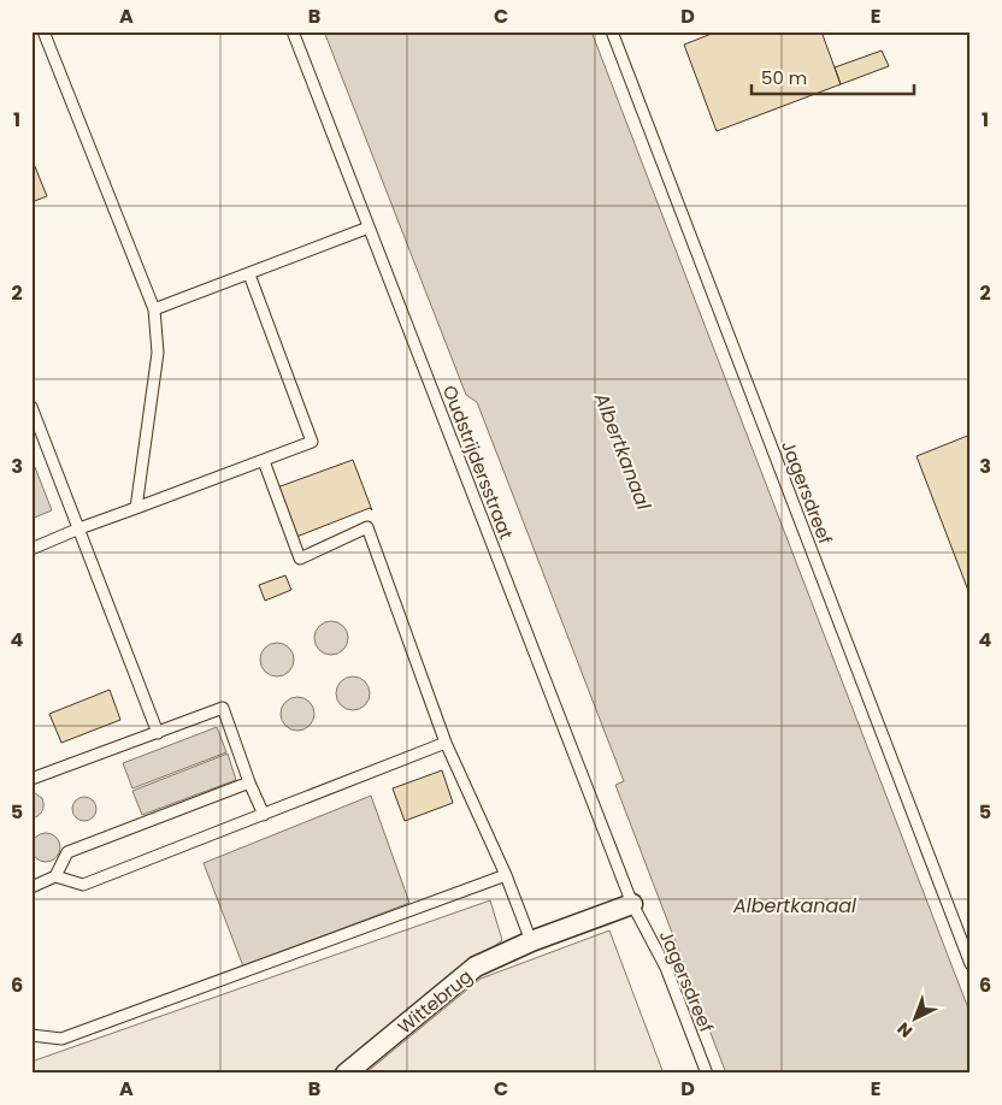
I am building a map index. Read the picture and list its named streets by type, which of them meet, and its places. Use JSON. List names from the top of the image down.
{
  "streets": {
    "street": ["Wittebrug"],
    "lane": ["Oudstrijdersstraat", "Jagersdreef"]
  },
  "crossings": [
    ["Oudstrijdersstraat", "Jagersdreef"],
    ["Oudstrijdersstraat", "Wittebrug"],
    ["Jagersdreef", "Wittebrug"]
  ],
  "water": ["Albertkanaal"],
  "scale_bar": "50 m",
  "north": "bottom left",
  "grid": {
    "columns": [
      "A",
      "B",
      "C",
      "D",
      "E"
    ],
    "rows": [
      "1",
      "2",
      "3",
      "4",
      "5",
      "6"
    ]
  }
}
